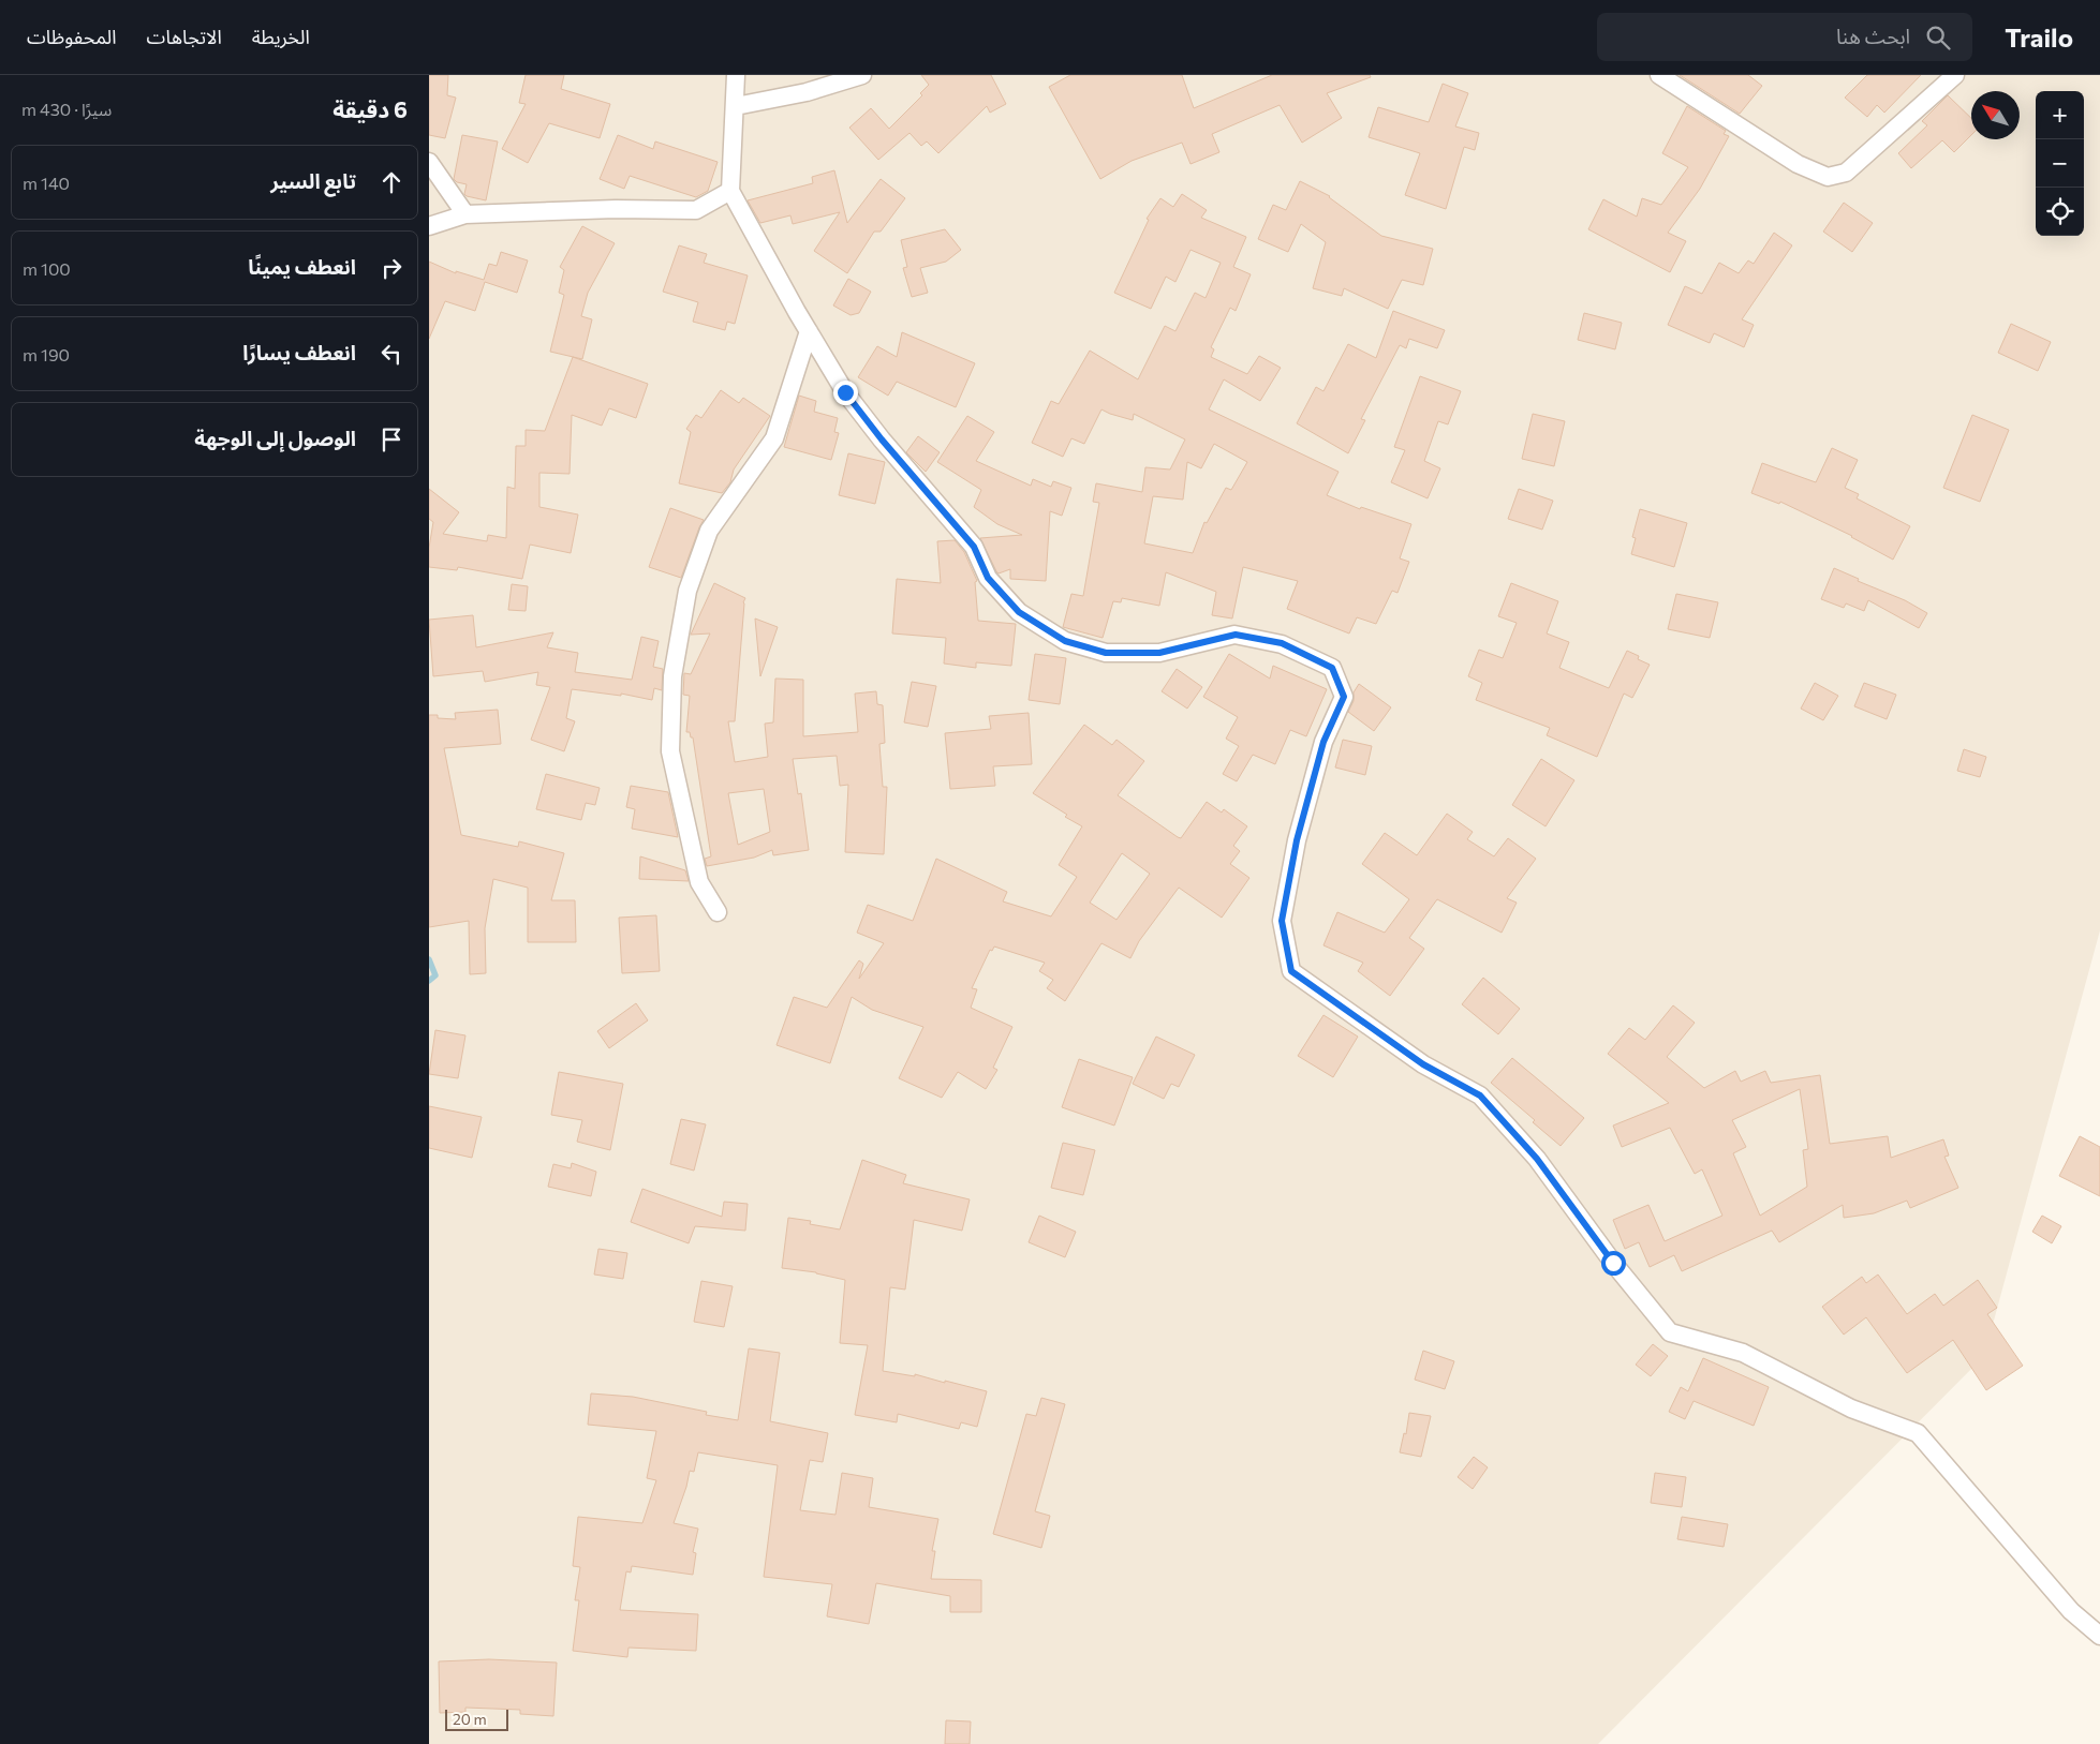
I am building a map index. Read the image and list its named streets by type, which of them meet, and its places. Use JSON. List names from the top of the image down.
{
  "scale_bar": "20 m",
  "north": "top left",
  "page": {
    "header": "Trailo",
    "search": "ابحث هنا",
    "nav": ["الخريطة", "الاتجاهات", "المحفوظات"],
    "heading": ["6 دقيقة", "سيرًا · 430 m"],
    "map_buttons": ["+", "−"],
    "list": [
      ["تابع السير", "140 m"],
      ["انعطف يمينًا", "100 m"],
      ["انعطف يسارًا", "190 m"],
      "الوصول إلى الوجهة"
    ],
    "scale": "20 m"
  }
}
